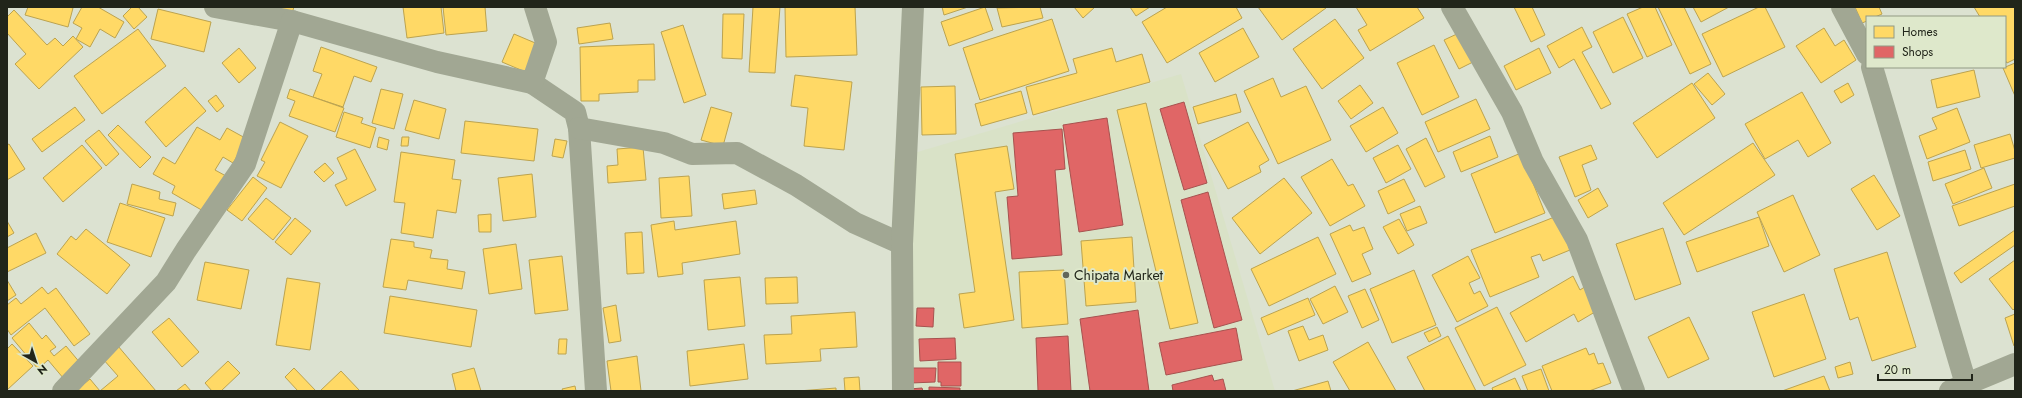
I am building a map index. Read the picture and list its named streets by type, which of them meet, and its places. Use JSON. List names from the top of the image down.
{
  "places": ["Chipata Market"],
  "legend": ["Homes", "Shops"],
  "scale_bar": "20 m",
  "north": "bottom right"
}
